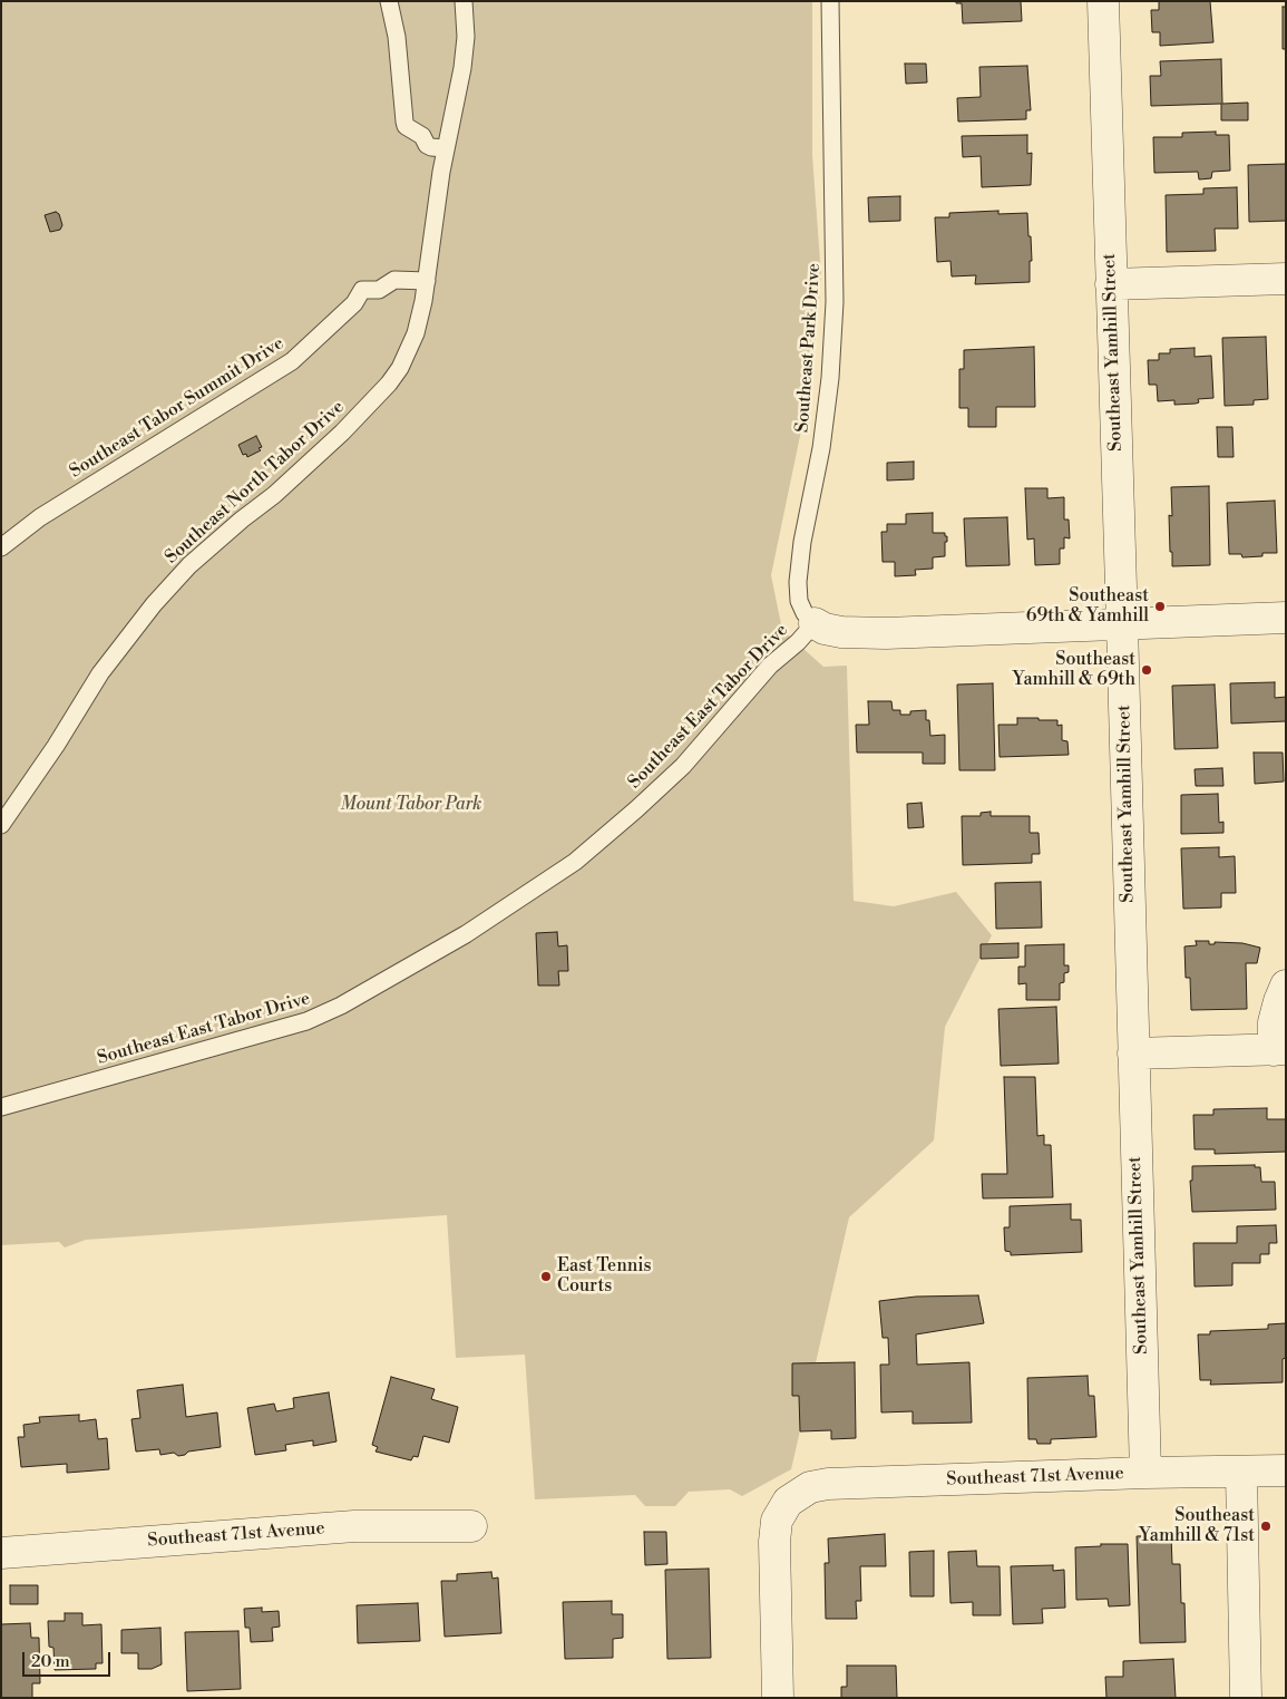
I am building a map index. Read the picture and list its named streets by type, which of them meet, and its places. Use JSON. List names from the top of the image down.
{
  "streets": {
    "street": ["Southeast Yamhill Street", "Southeast 71st Avenue"],
    "lane": [
      "Southeast Park Drive",
      "Southeast Tabor Summit Drive",
      "Southeast North Tabor Drive",
      "Southeast East Tabor Drive"
    ]
  },
  "crossings": [
    ["Southeast Park Drive", "Southeast East Tabor Drive"],
    ["Southeast Yamhill Street", "Southeast 71st Avenue"],
    ["Southeast Tabor Summit Drive", "Southeast North Tabor Drive"]
  ],
  "parks": ["Mount Tabor Park"],
  "places": [
    "Southeast 69th & Yamhill",
    "Southeast Yamhill & 69th",
    "East Tennis Courts",
    "Southeast Yamhill & 71st"
  ],
  "scale_bar": "20 m"
}
